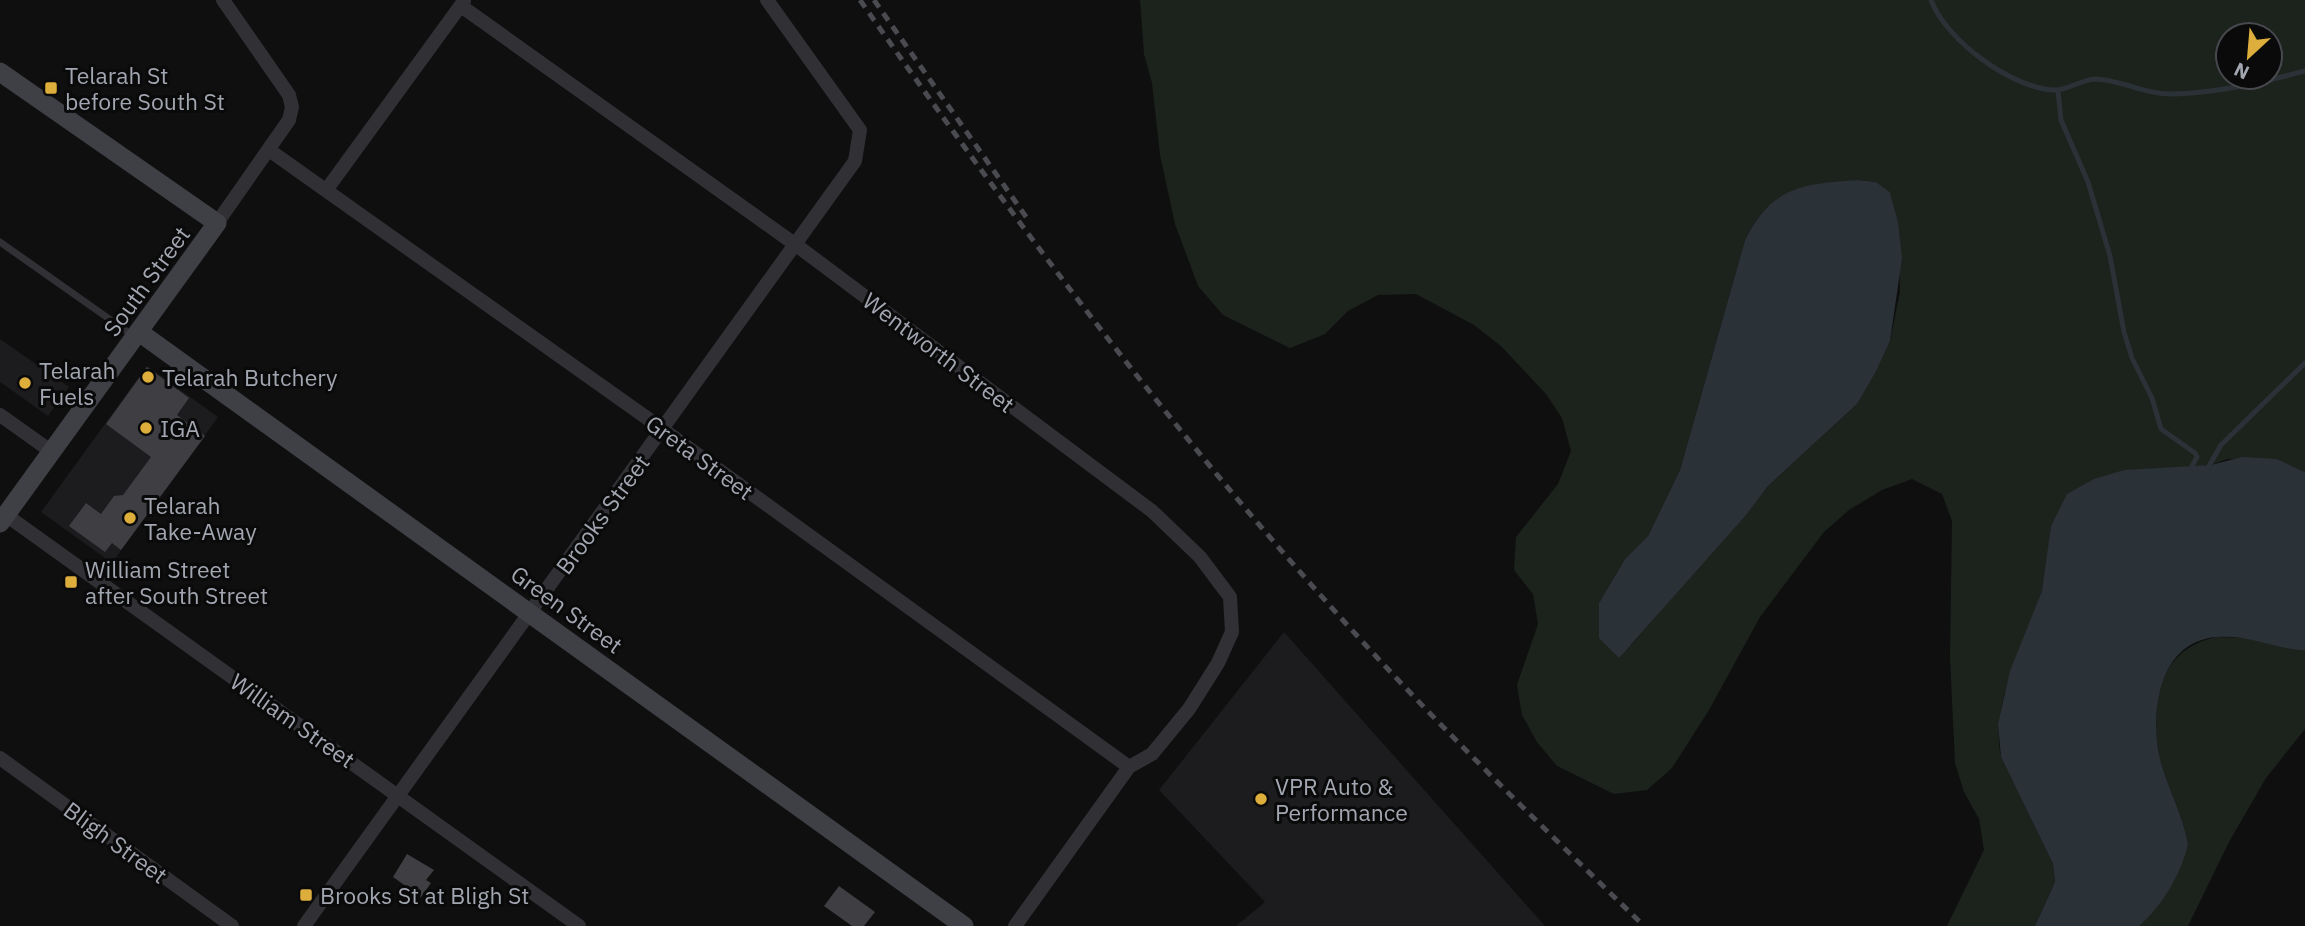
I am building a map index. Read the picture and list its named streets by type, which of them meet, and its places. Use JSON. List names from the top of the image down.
{
  "streets": {
    "street": [
      "South Street",
      "Wentworth Street",
      "Greta Street",
      "Brooks Street",
      "Green Street",
      "William Street",
      "Bligh Street"
    ]
  },
  "crossings": [
    ["South Street", "Greta Street"],
    ["South Street", "Green Street"],
    ["South Street", "William Street"],
    ["Wentworth Street", "Greta Street"],
    ["Wentworth Street", "Brooks Street"],
    ["Greta Street", "Brooks Street"],
    ["Brooks Street", "Green Street"],
    ["Brooks Street", "William Street"]
  ],
  "places": {
    "transit": ["Telarah St before South St", "William Street after South Street", "Brooks St at Bligh St"],
    "other": [
      "Telarah Butchery",
      "Telarah Fuels",
      "IGA",
      "Telarah Take-Away",
      "VPR Auto & Performance"
    ]
  },
  "north": "bottom left"
}
